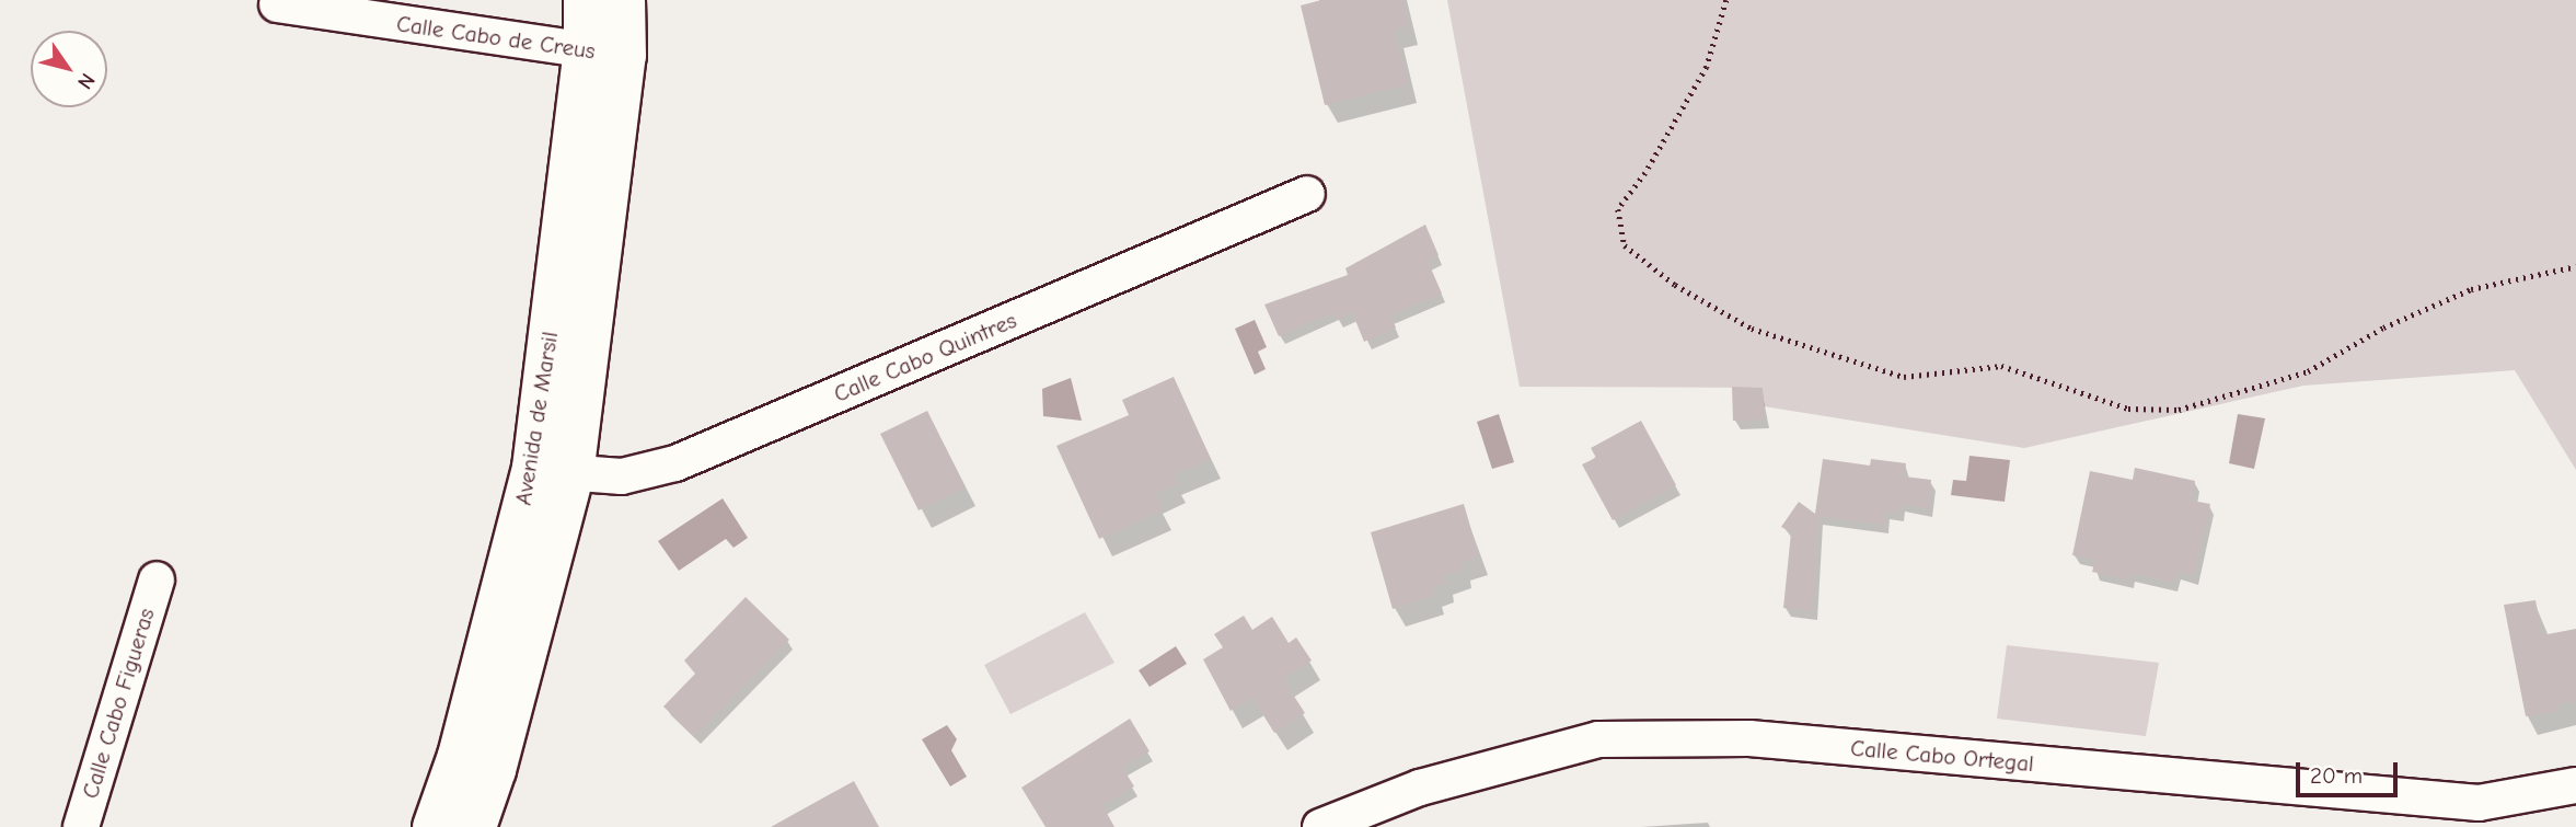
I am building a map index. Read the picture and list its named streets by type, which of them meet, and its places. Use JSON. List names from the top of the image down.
{
  "streets": {
    "street": [
      "Calle Cabo de Creus",
      "Calle Cabo Quintres",
      "Avenida de Marsil",
      "Calle Cabo Figueras",
      "Calle Cabo Ortegal"
    ]
  },
  "crossings": [
    ["Calle Cabo de Creus", "Avenida de Marsil"],
    ["Calle Cabo Quintres", "Avenida de Marsil"]
  ],
  "scale_bar": "20 m",
  "north": "bottom right"
}
